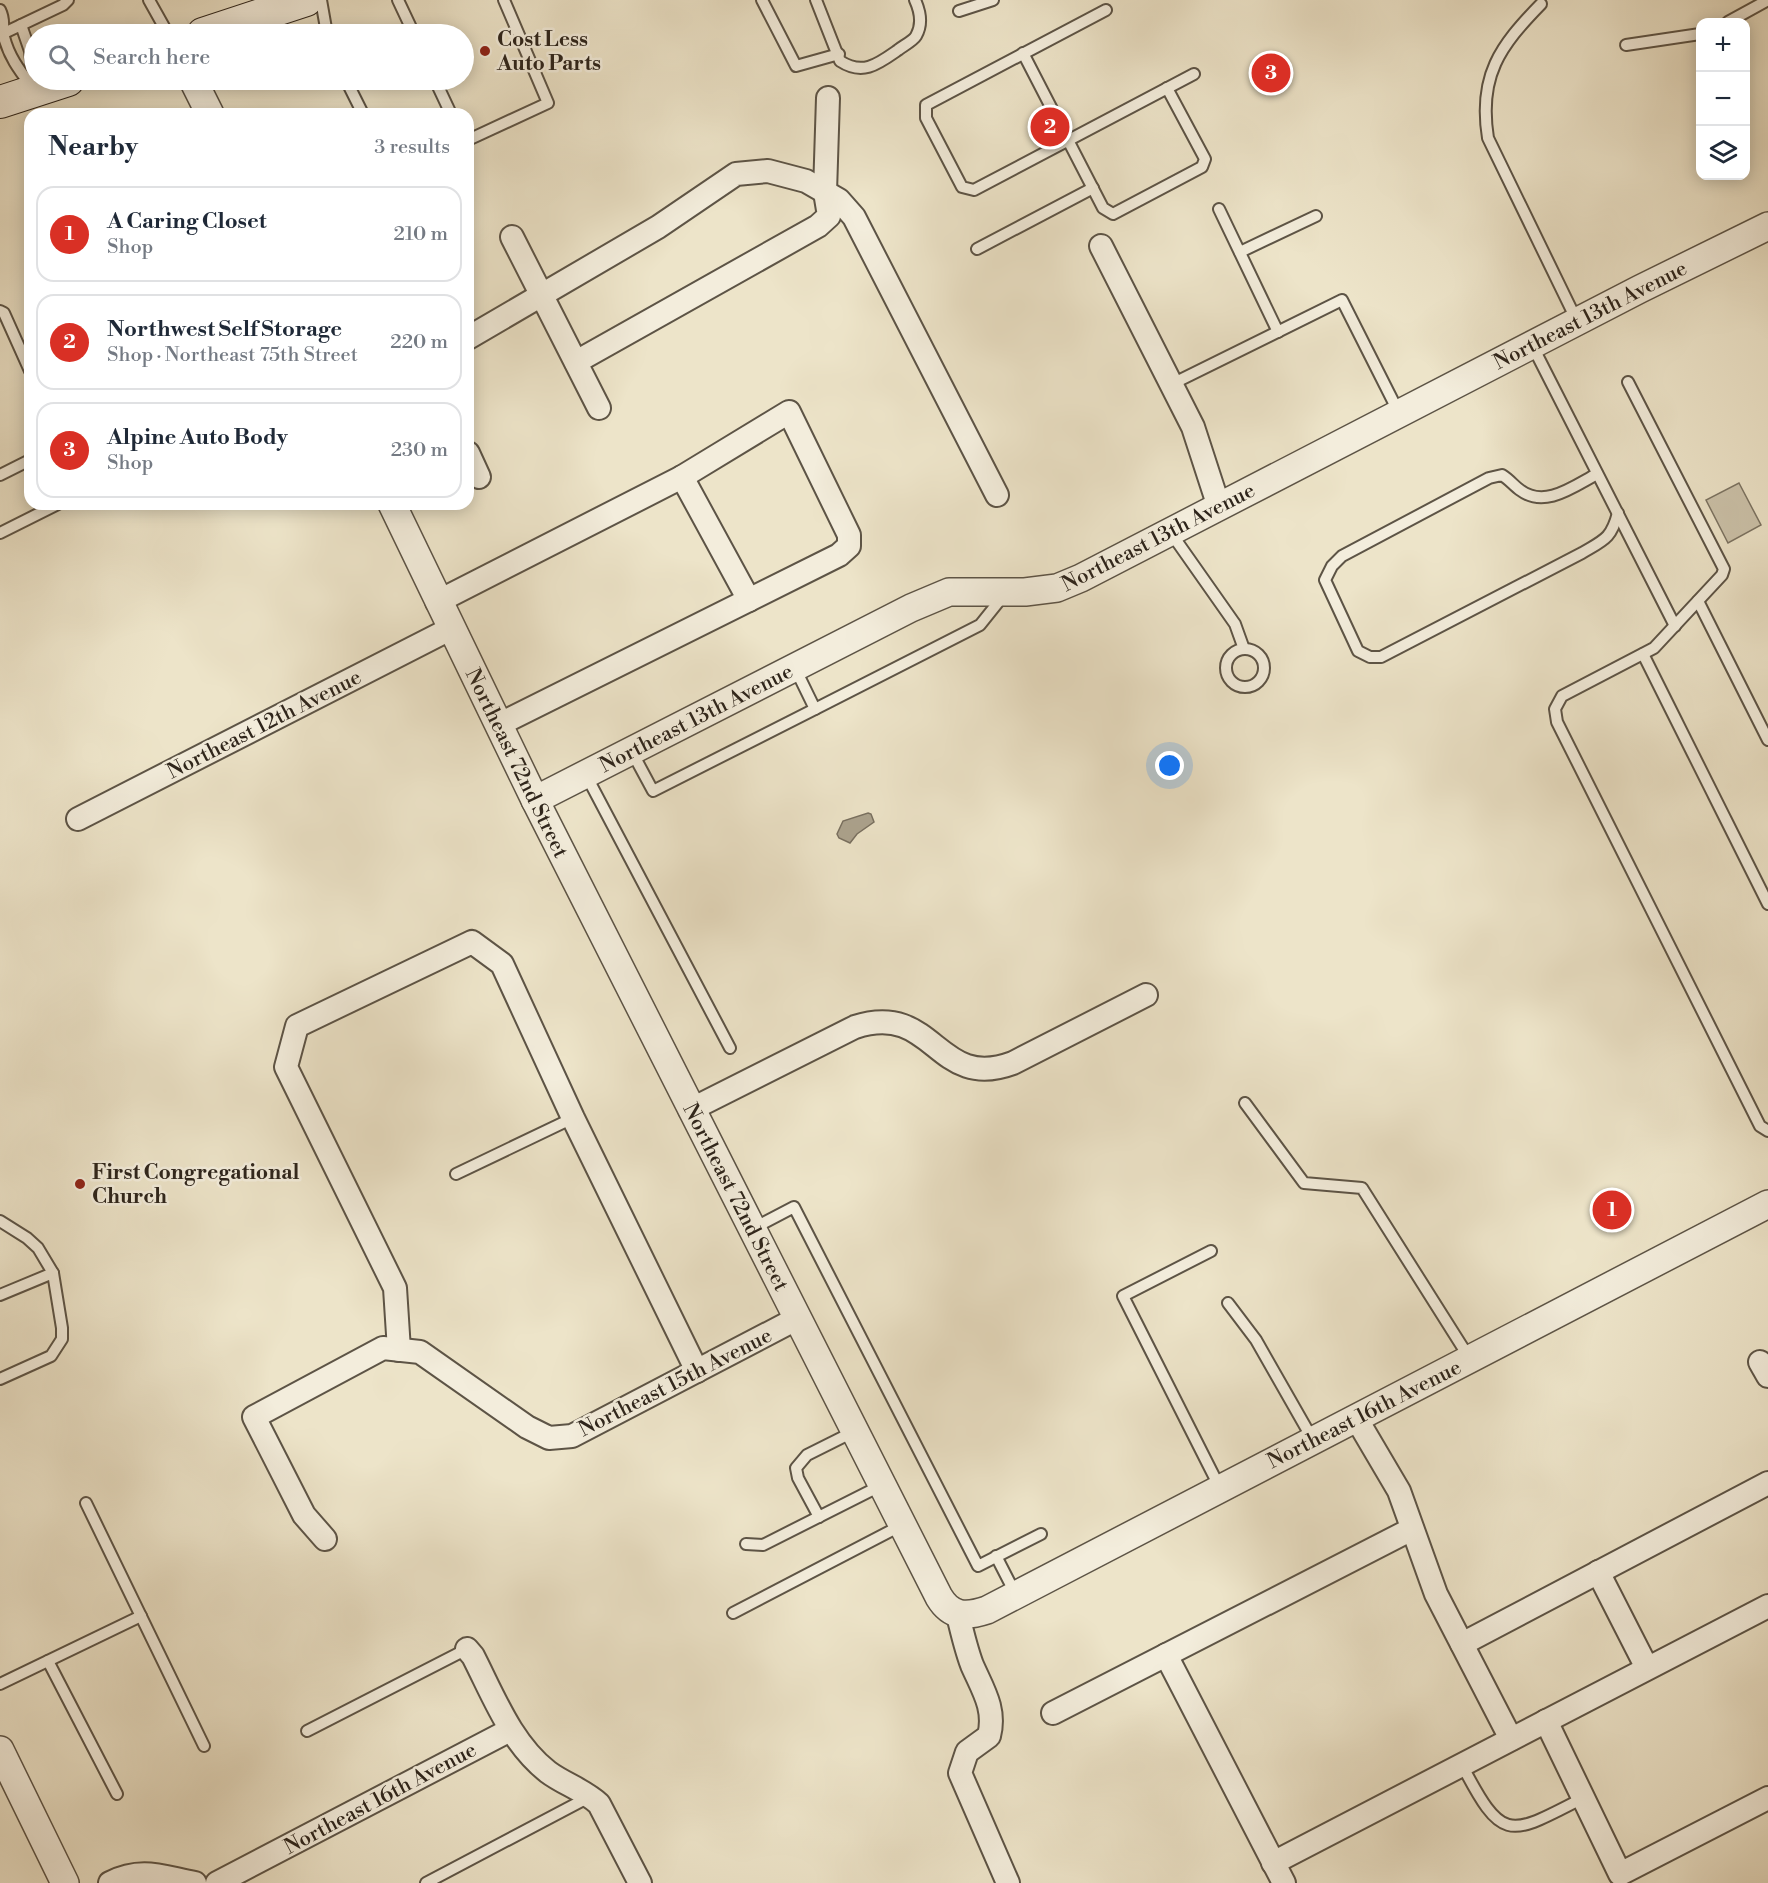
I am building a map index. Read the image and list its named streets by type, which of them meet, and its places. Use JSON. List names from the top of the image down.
{
  "streets": {
    "street": [
      "Northeast 13th Avenue",
      "Northeast 12th Avenue",
      "Northeast 72nd Street",
      "Northeast 15th Avenue",
      "Northeast 16th Avenue"
    ]
  },
  "crossings": [
    ["Northeast 13th Avenue", "Northeast 72nd Street"],
    ["Northeast 12th Avenue", "Northeast 72nd Street"],
    ["Northeast 72nd Street", "Northeast 15th Avenue"],
    ["Northeast 72nd Street", "Northeast 16th Avenue"]
  ],
  "places": ["Cost Less Auto Parts", "First Congregational Church"],
  "page": {
    "map_buttons": ["+", "−"],
    "search": "Search here",
    "pins": ["3", "2", "1"],
    "heading": ["Nearby", "3 results"],
    "list": [
      {
        "mark": "1",
        "name": "A Caring Closet",
        "note": "Shop",
        "value": "210 m"
      },
      {
        "mark": "2",
        "name": "Northwest Self Storage",
        "note": "Shop · Northeast 75th Street",
        "value": "220 m"
      },
      {
        "mark": "3",
        "name": "Alpine Auto Body",
        "note": "Shop",
        "value": "230 m"
      }
    ]
  }
}
